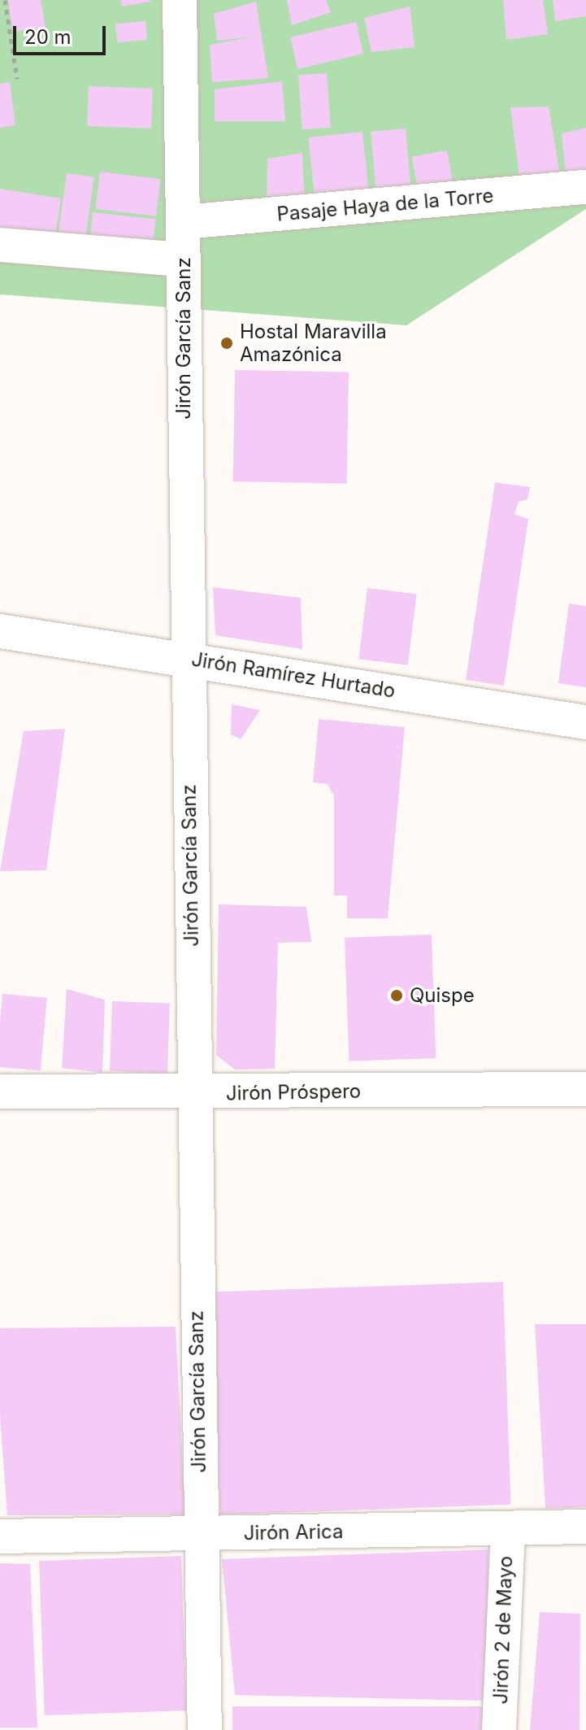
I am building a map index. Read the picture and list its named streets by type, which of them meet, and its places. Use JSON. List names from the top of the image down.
{
  "streets": {
    "street": [
      "Pasaje Haya de la Torre",
      "Jirón García Sanz",
      "Jirón Ramírez Hurtado",
      "Jirón Próspero",
      "Jirón Arica",
      "Jirón 2 de Mayo"
    ]
  },
  "crossings": [
    ["Pasaje Haya de la Torre", "Jirón García Sanz"],
    ["Jirón García Sanz", "Jirón Ramírez Hurtado"],
    ["Jirón García Sanz", "Jirón Próspero"],
    ["Jirón García Sanz", "Jirón Arica"],
    ["Jirón Arica", "Jirón 2 de Mayo"]
  ],
  "places": ["Hostal Maravilla Amazónica", "Quispe"],
  "scale_bar": "20 m"
}
